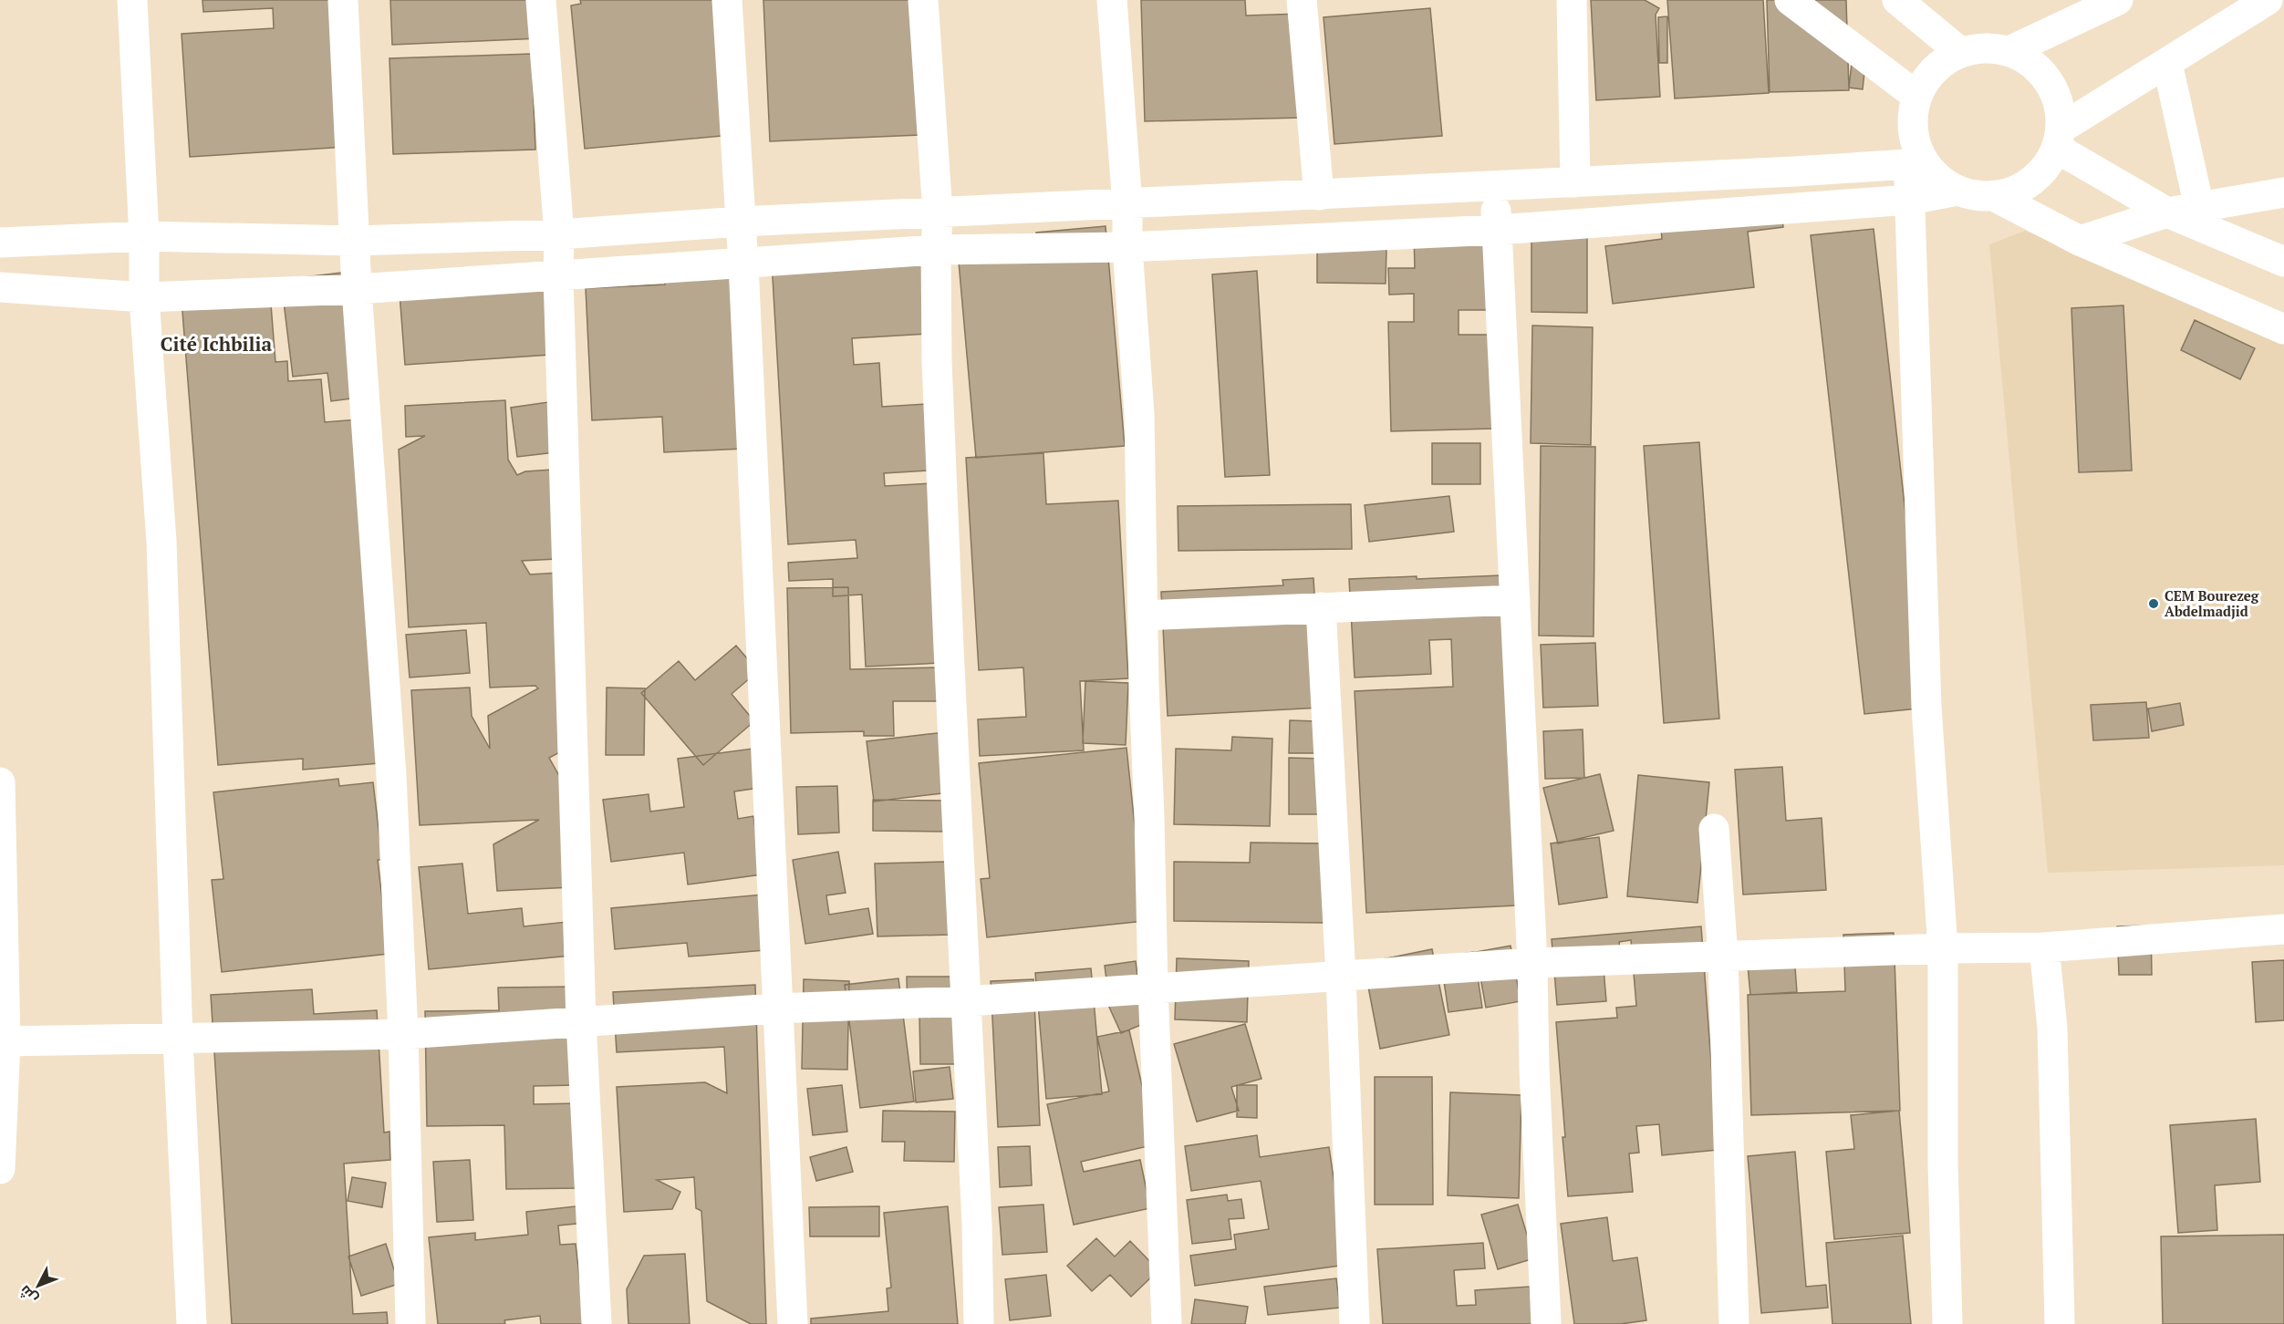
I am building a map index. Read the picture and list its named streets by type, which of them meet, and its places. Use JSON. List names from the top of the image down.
{
  "districts": ["Cité Ichbilia"],
  "places": ["CEM Bourezeg Abdelmadjid"],
  "north": "bottom left"
}
